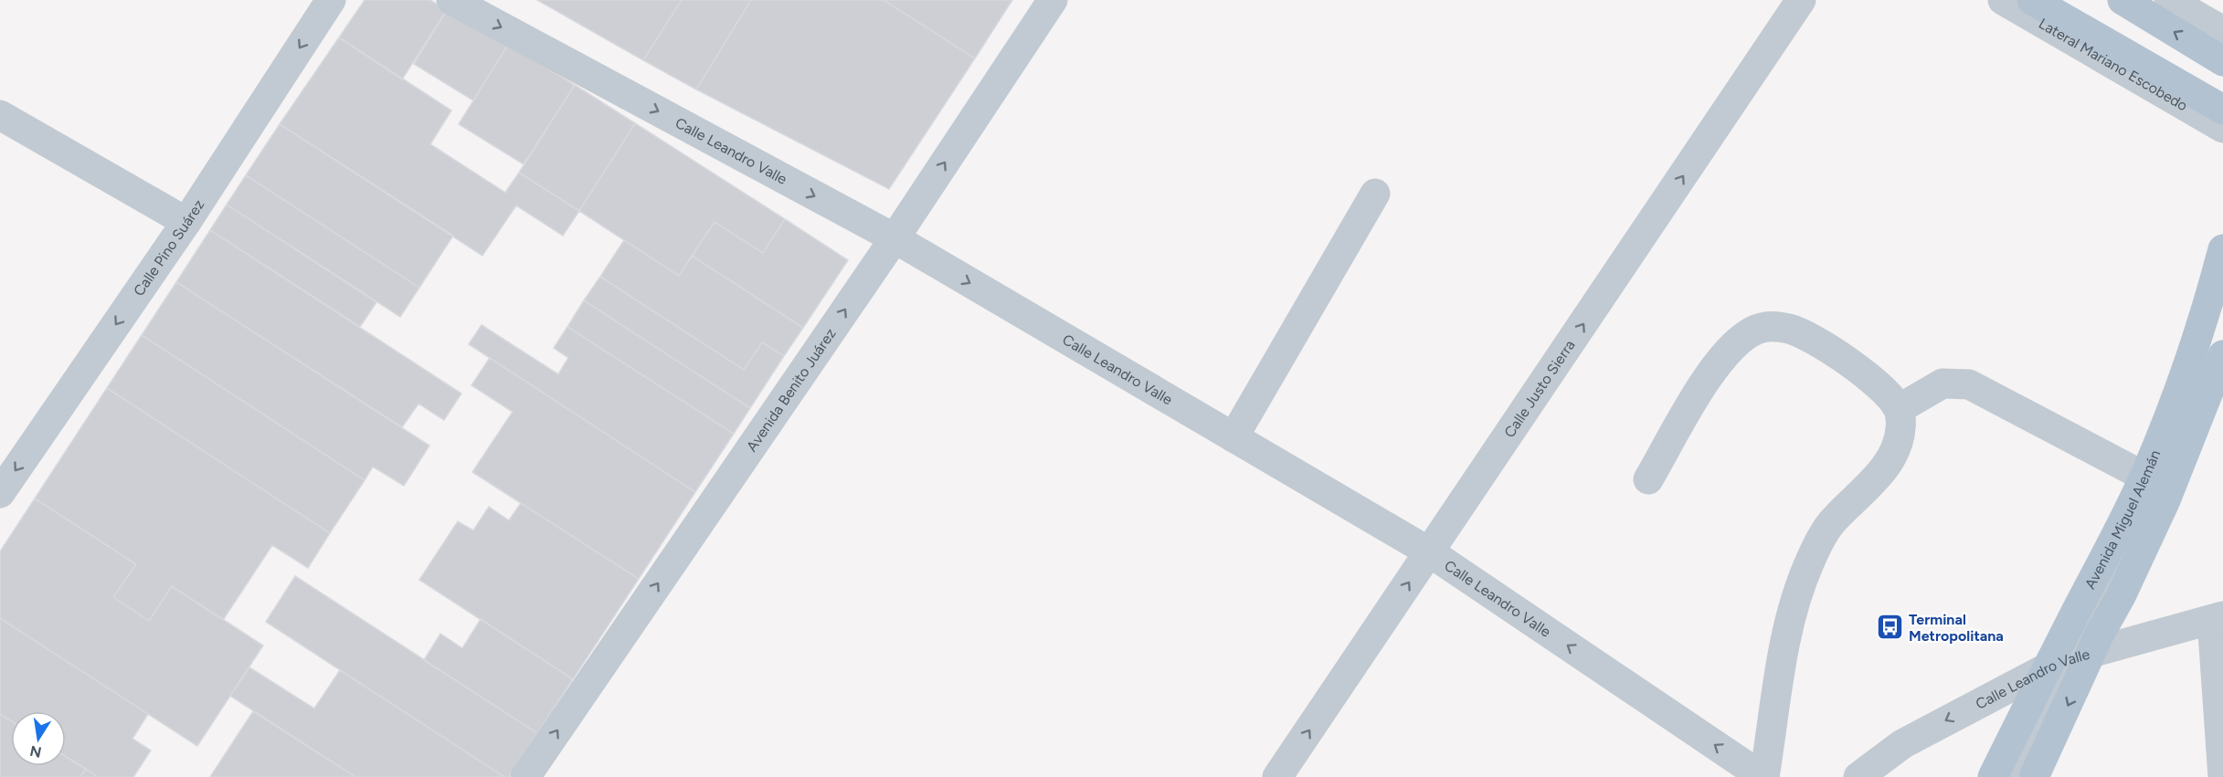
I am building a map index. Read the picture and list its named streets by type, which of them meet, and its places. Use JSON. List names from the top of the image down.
{
  "streets": {
    "main road": ["Avenida Miguel Alemán"],
    "street": [
      "Lateral Mariano Escobedo",
      "Calle Leandro Valle",
      "Calle Pino Suárez",
      "Calle Justo Sierra",
      "Avenida Benito Juárez"
    ]
  },
  "crossings": [
    ["Calle Leandro Valle", "Calle Justo Sierra"],
    ["Calle Leandro Valle", "Avenida Benito Juárez"],
    ["Calle Leandro Valle", "Avenida Miguel Alemán"]
  ],
  "one_way": ["Calle Pino Suárez", "Avenida Benito Juárez"],
  "places": {
    "bus stop": ["Terminal Metropolitana"]
  },
  "north": "bottom"
}
